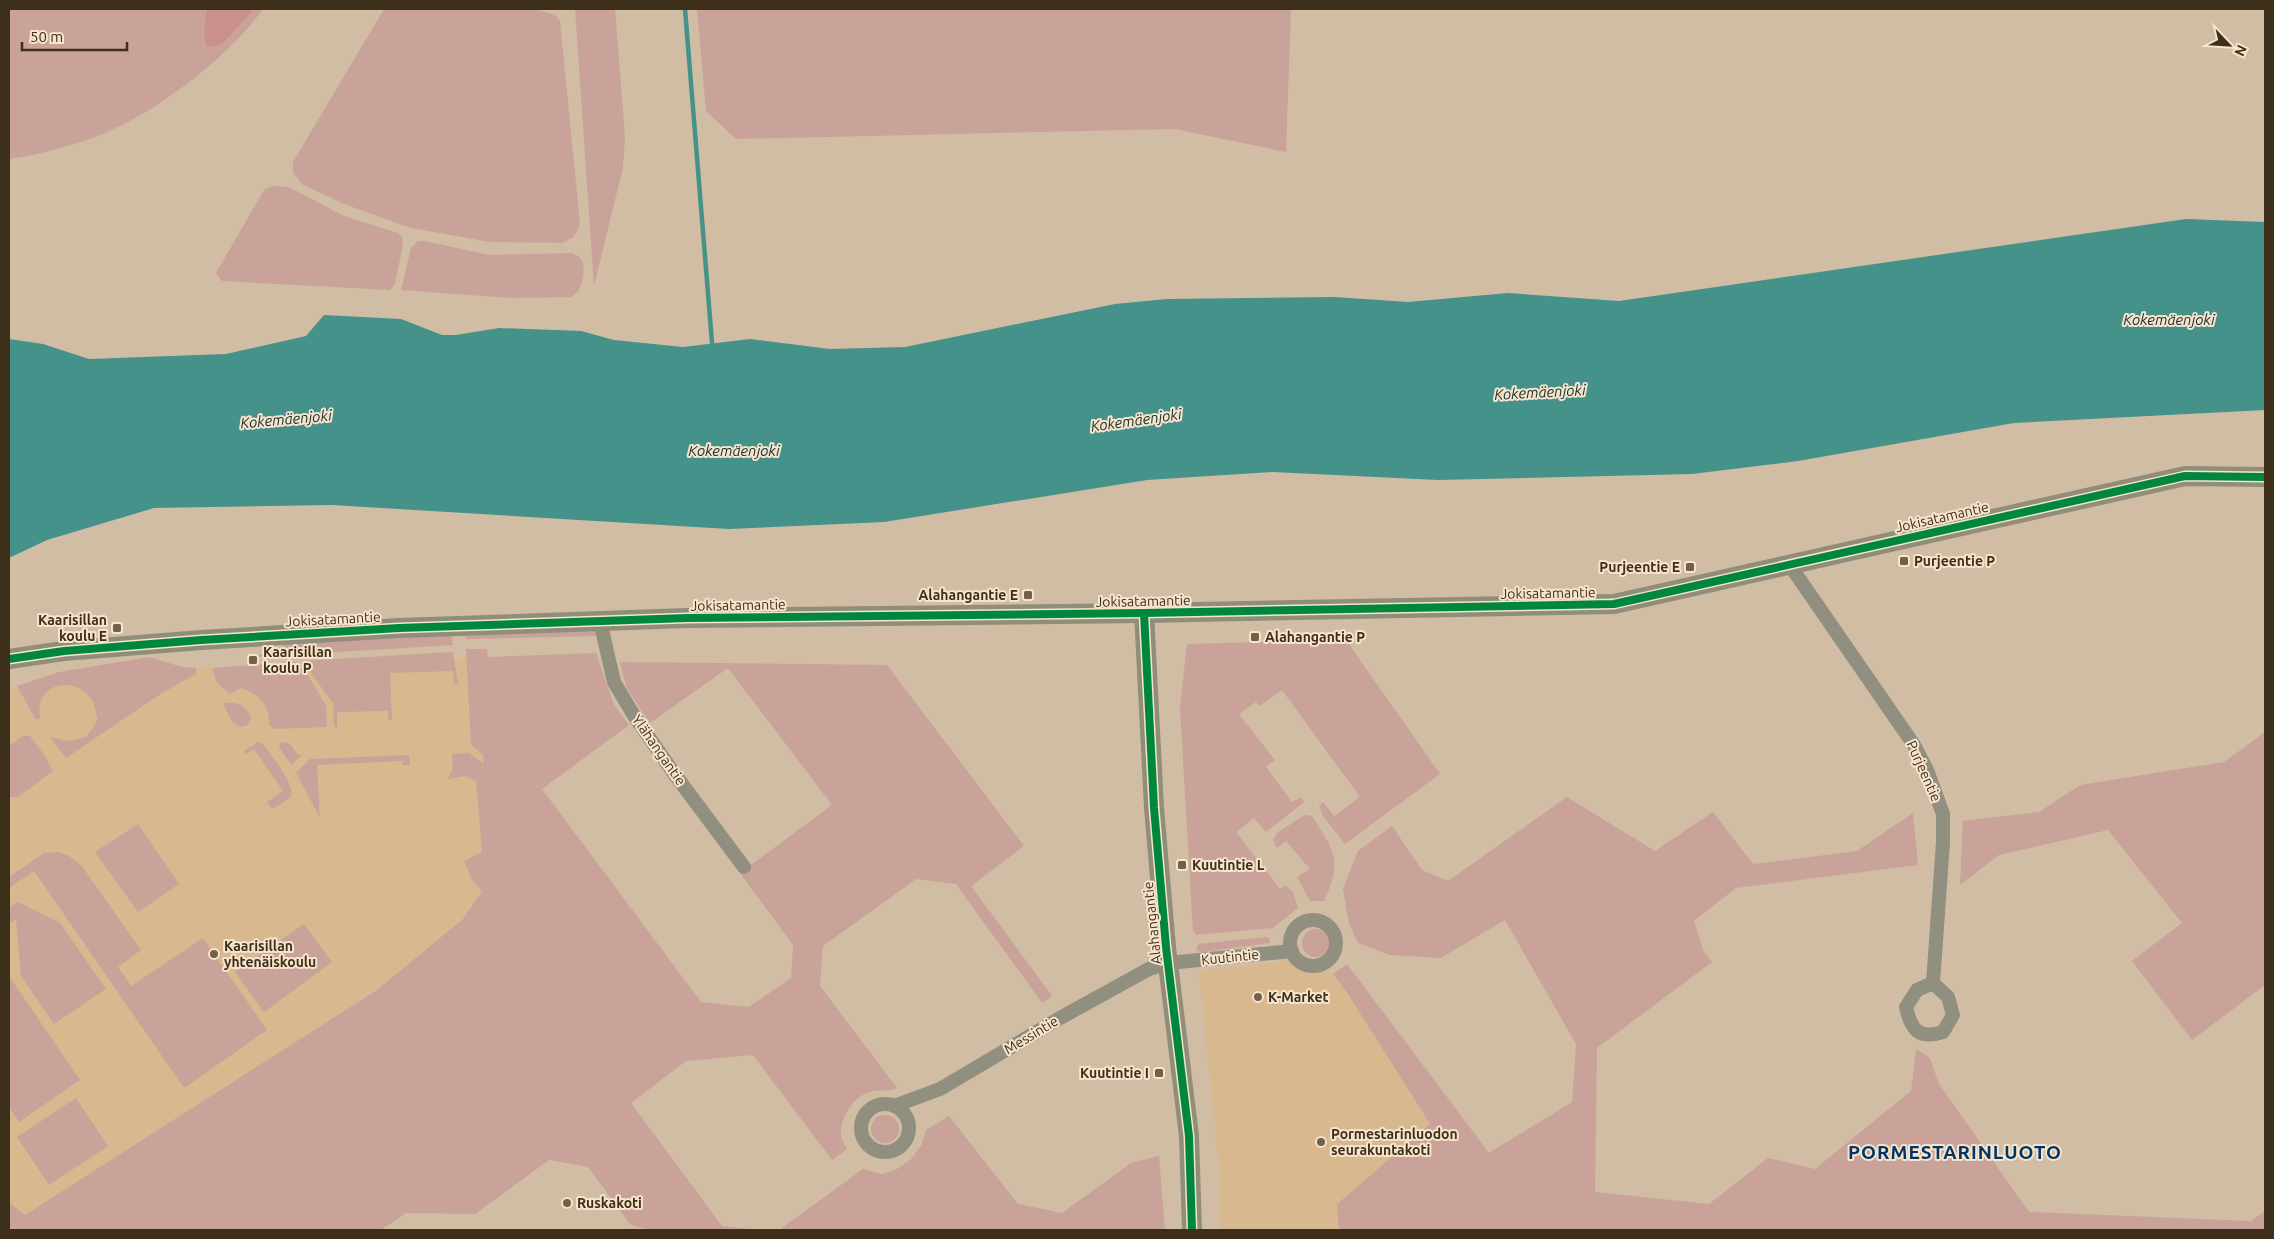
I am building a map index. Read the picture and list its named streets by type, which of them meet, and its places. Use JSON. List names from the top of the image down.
{
  "streets": {
    "street": [
      "Jokisatamantie",
      "Ylähangantie",
      "Purjeentie",
      "Alahangantie",
      "Kuutintie",
      "Messintie"
    ]
  },
  "crossings": [
    ["Jokisatamantie", "Ylähangantie"],
    ["Jokisatamantie", "Purjeentie"],
    ["Jokisatamantie", "Alahangantie"],
    ["Alahangantie", "Kuutintie"],
    ["Alahangantie", "Messintie"],
    ["Kuutintie", "Messintie"]
  ],
  "districts": ["PORMESTARINLUOTO"],
  "water": ["Kokemäenjoki"],
  "places": {
    "transit": [
      "Purjeentie P",
      "Purjeentie E",
      "Alahangantie E",
      "Kaarisillan koulu E",
      "Alahangantie P",
      "Kaarisillan koulu P",
      "Kuutintie L",
      "Kuutintie I"
    ],
    "other": [
      "Kaarisillan yhtenäiskoulu",
      "K-Market",
      "Pormestarinluodon seurakuntakoti",
      "Ruskakoti"
    ]
  },
  "scale_bar": "50 m",
  "north": "bottom right"
}
